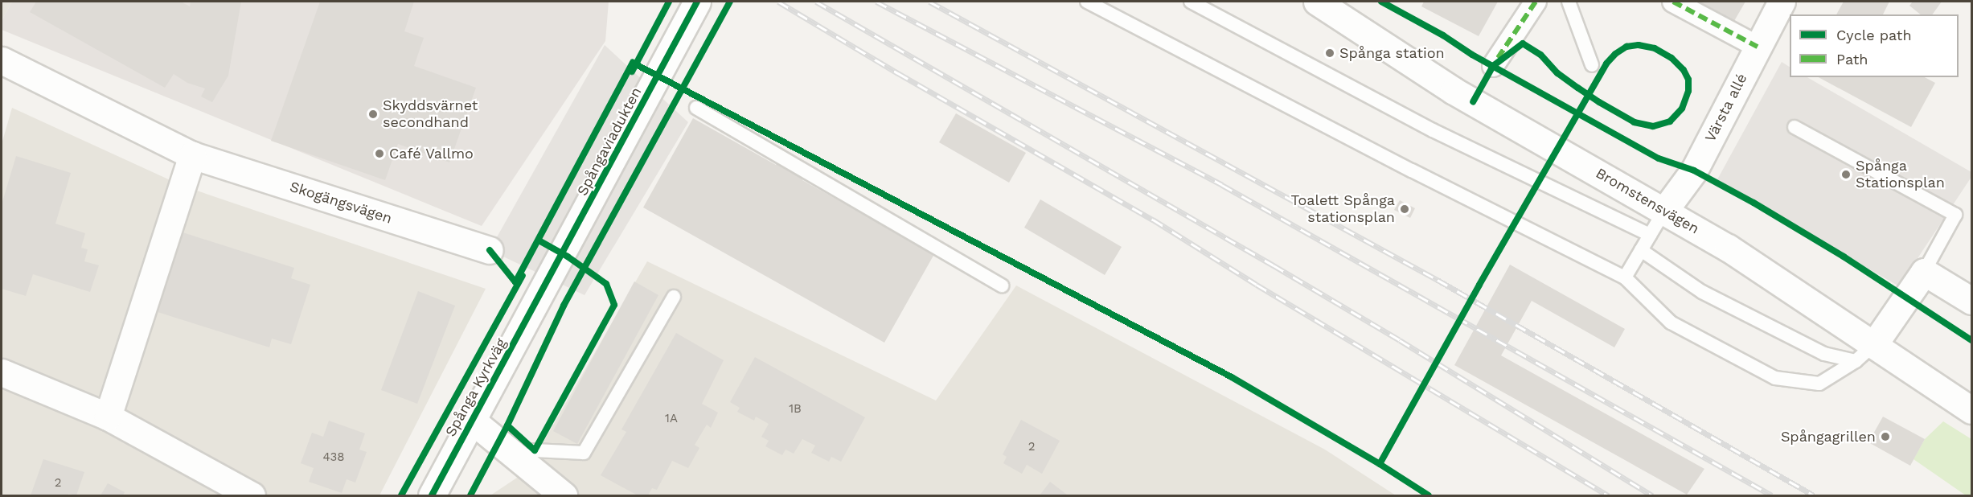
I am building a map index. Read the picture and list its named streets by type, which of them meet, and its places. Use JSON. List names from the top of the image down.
{
  "streets": {
    "street": [
      "Värsta allé",
      "Spångaviadukten",
      "Bromstensvägen",
      "Skogängsvägen",
      "Spånga Kyrkväg"
    ]
  },
  "crossings": [
    ["Värsta allé", "Bromstensvägen"],
    ["Spångaviadukten", "Spånga Kyrkväg"]
  ],
  "places": [
    "Spånga station",
    "Skyddsvärnet secondhand",
    "Café Vallmo",
    "Spånga Stationsplan",
    "Toalett Spånga stationsplan",
    "Spångagrillen"
  ],
  "house_numbers": [
    "1B",
    "1A",
    "2",
    "438",
    "2"
  ],
  "legend": ["Cycle path", "Path"]
}
